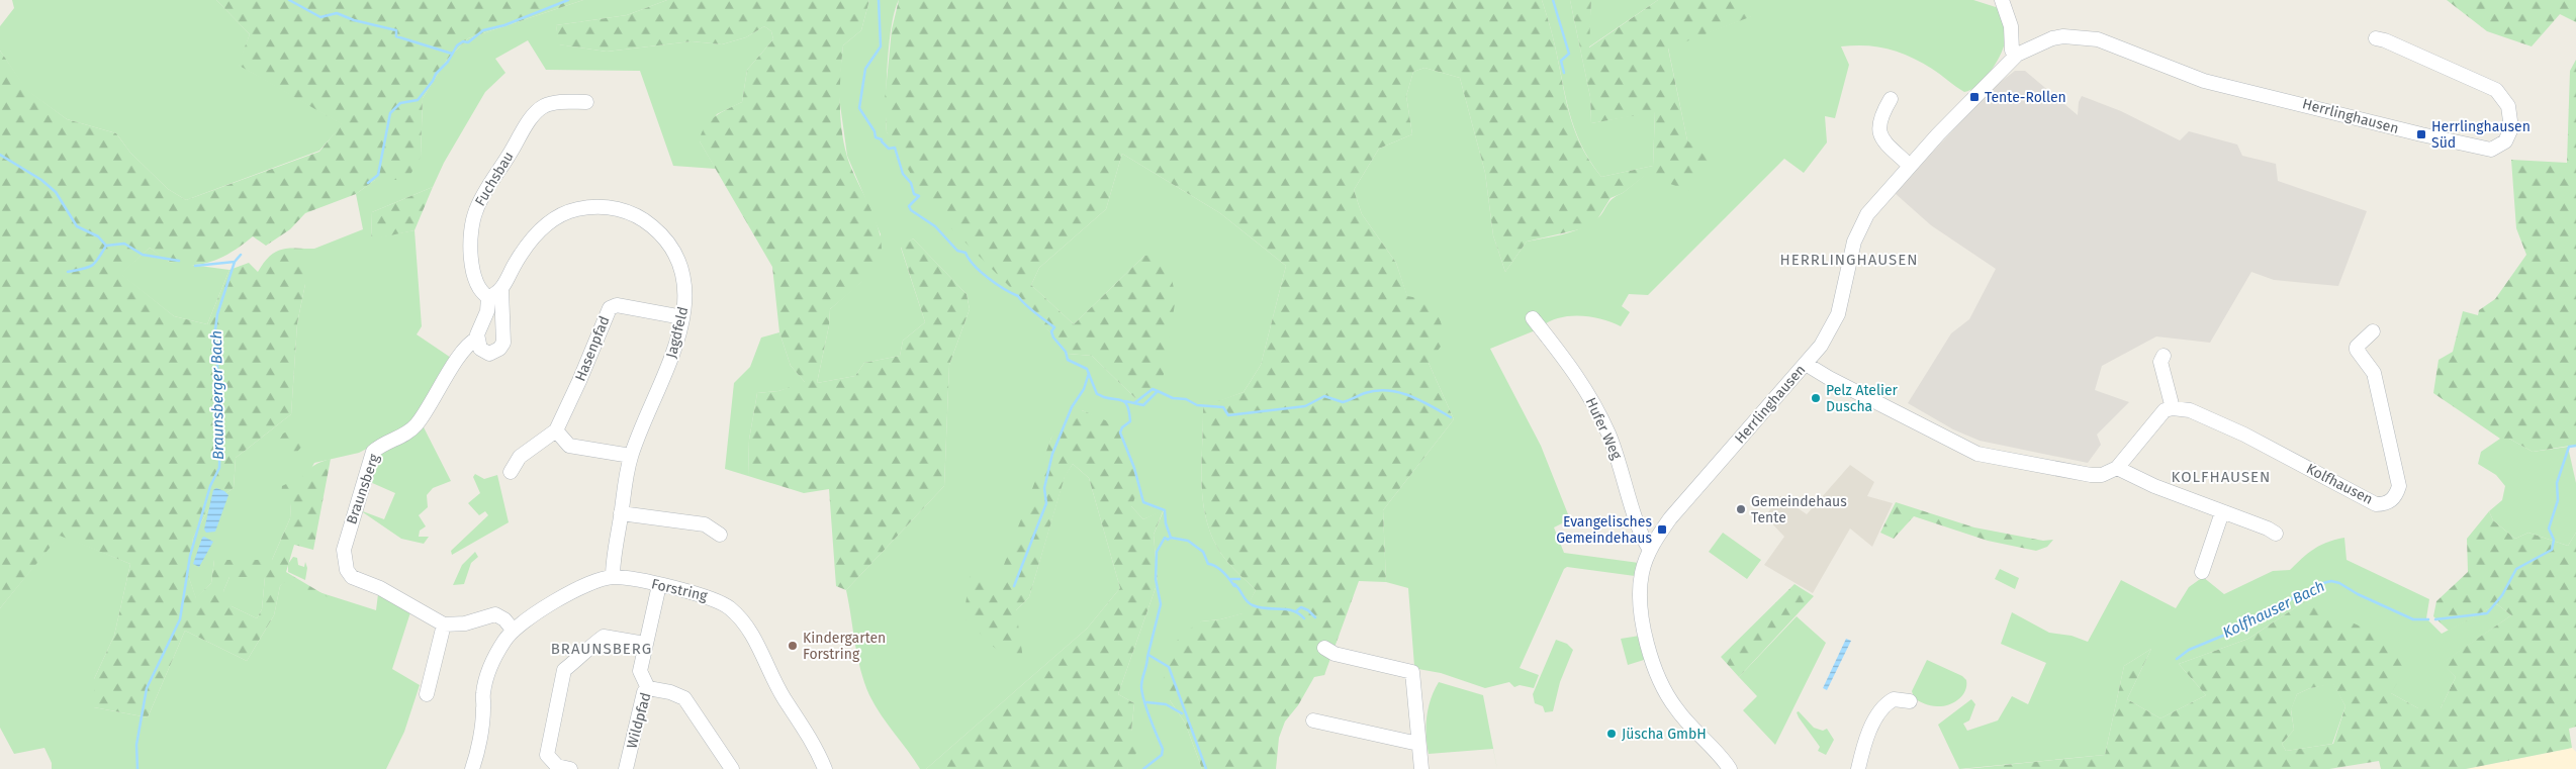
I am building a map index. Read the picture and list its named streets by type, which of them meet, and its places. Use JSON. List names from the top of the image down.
{
  "streets": {
    "street": [
      "Herrlinghausen",
      "Fuchsbau",
      "Jagdfeld",
      "Hasenpfad",
      "Hufer Weg",
      "Kolfhausen",
      "Braunsberg",
      "Forstring",
      "Wildpfad"
    ]
  },
  "crossings": [
    ["Herrlinghausen", "Hufer Weg"],
    ["Jagdfeld", "Hasenpfad"],
    ["Jagdfeld", "Braunsberg"],
    ["Jagdfeld", "Forstring"],
    ["Forstring", "Wildpfad"]
  ],
  "districts": ["HERRLINGHAUSEN", "KOLFHAUSEN", "BRAUNSBERG"],
  "water": ["Braunsberger Bach", "Kolfhauser Bach"],
  "places": {
    "transit": ["Tente-Rollen", "Herrlinghausen Süd", "Evangelisches Gemeindehaus"],
    "other": [
      "Pelz Atelier Duscha",
      "Gemeindehaus Tente",
      "Kindergarten Forstring",
      "Jüscha GmbH"
    ]
  }
}
